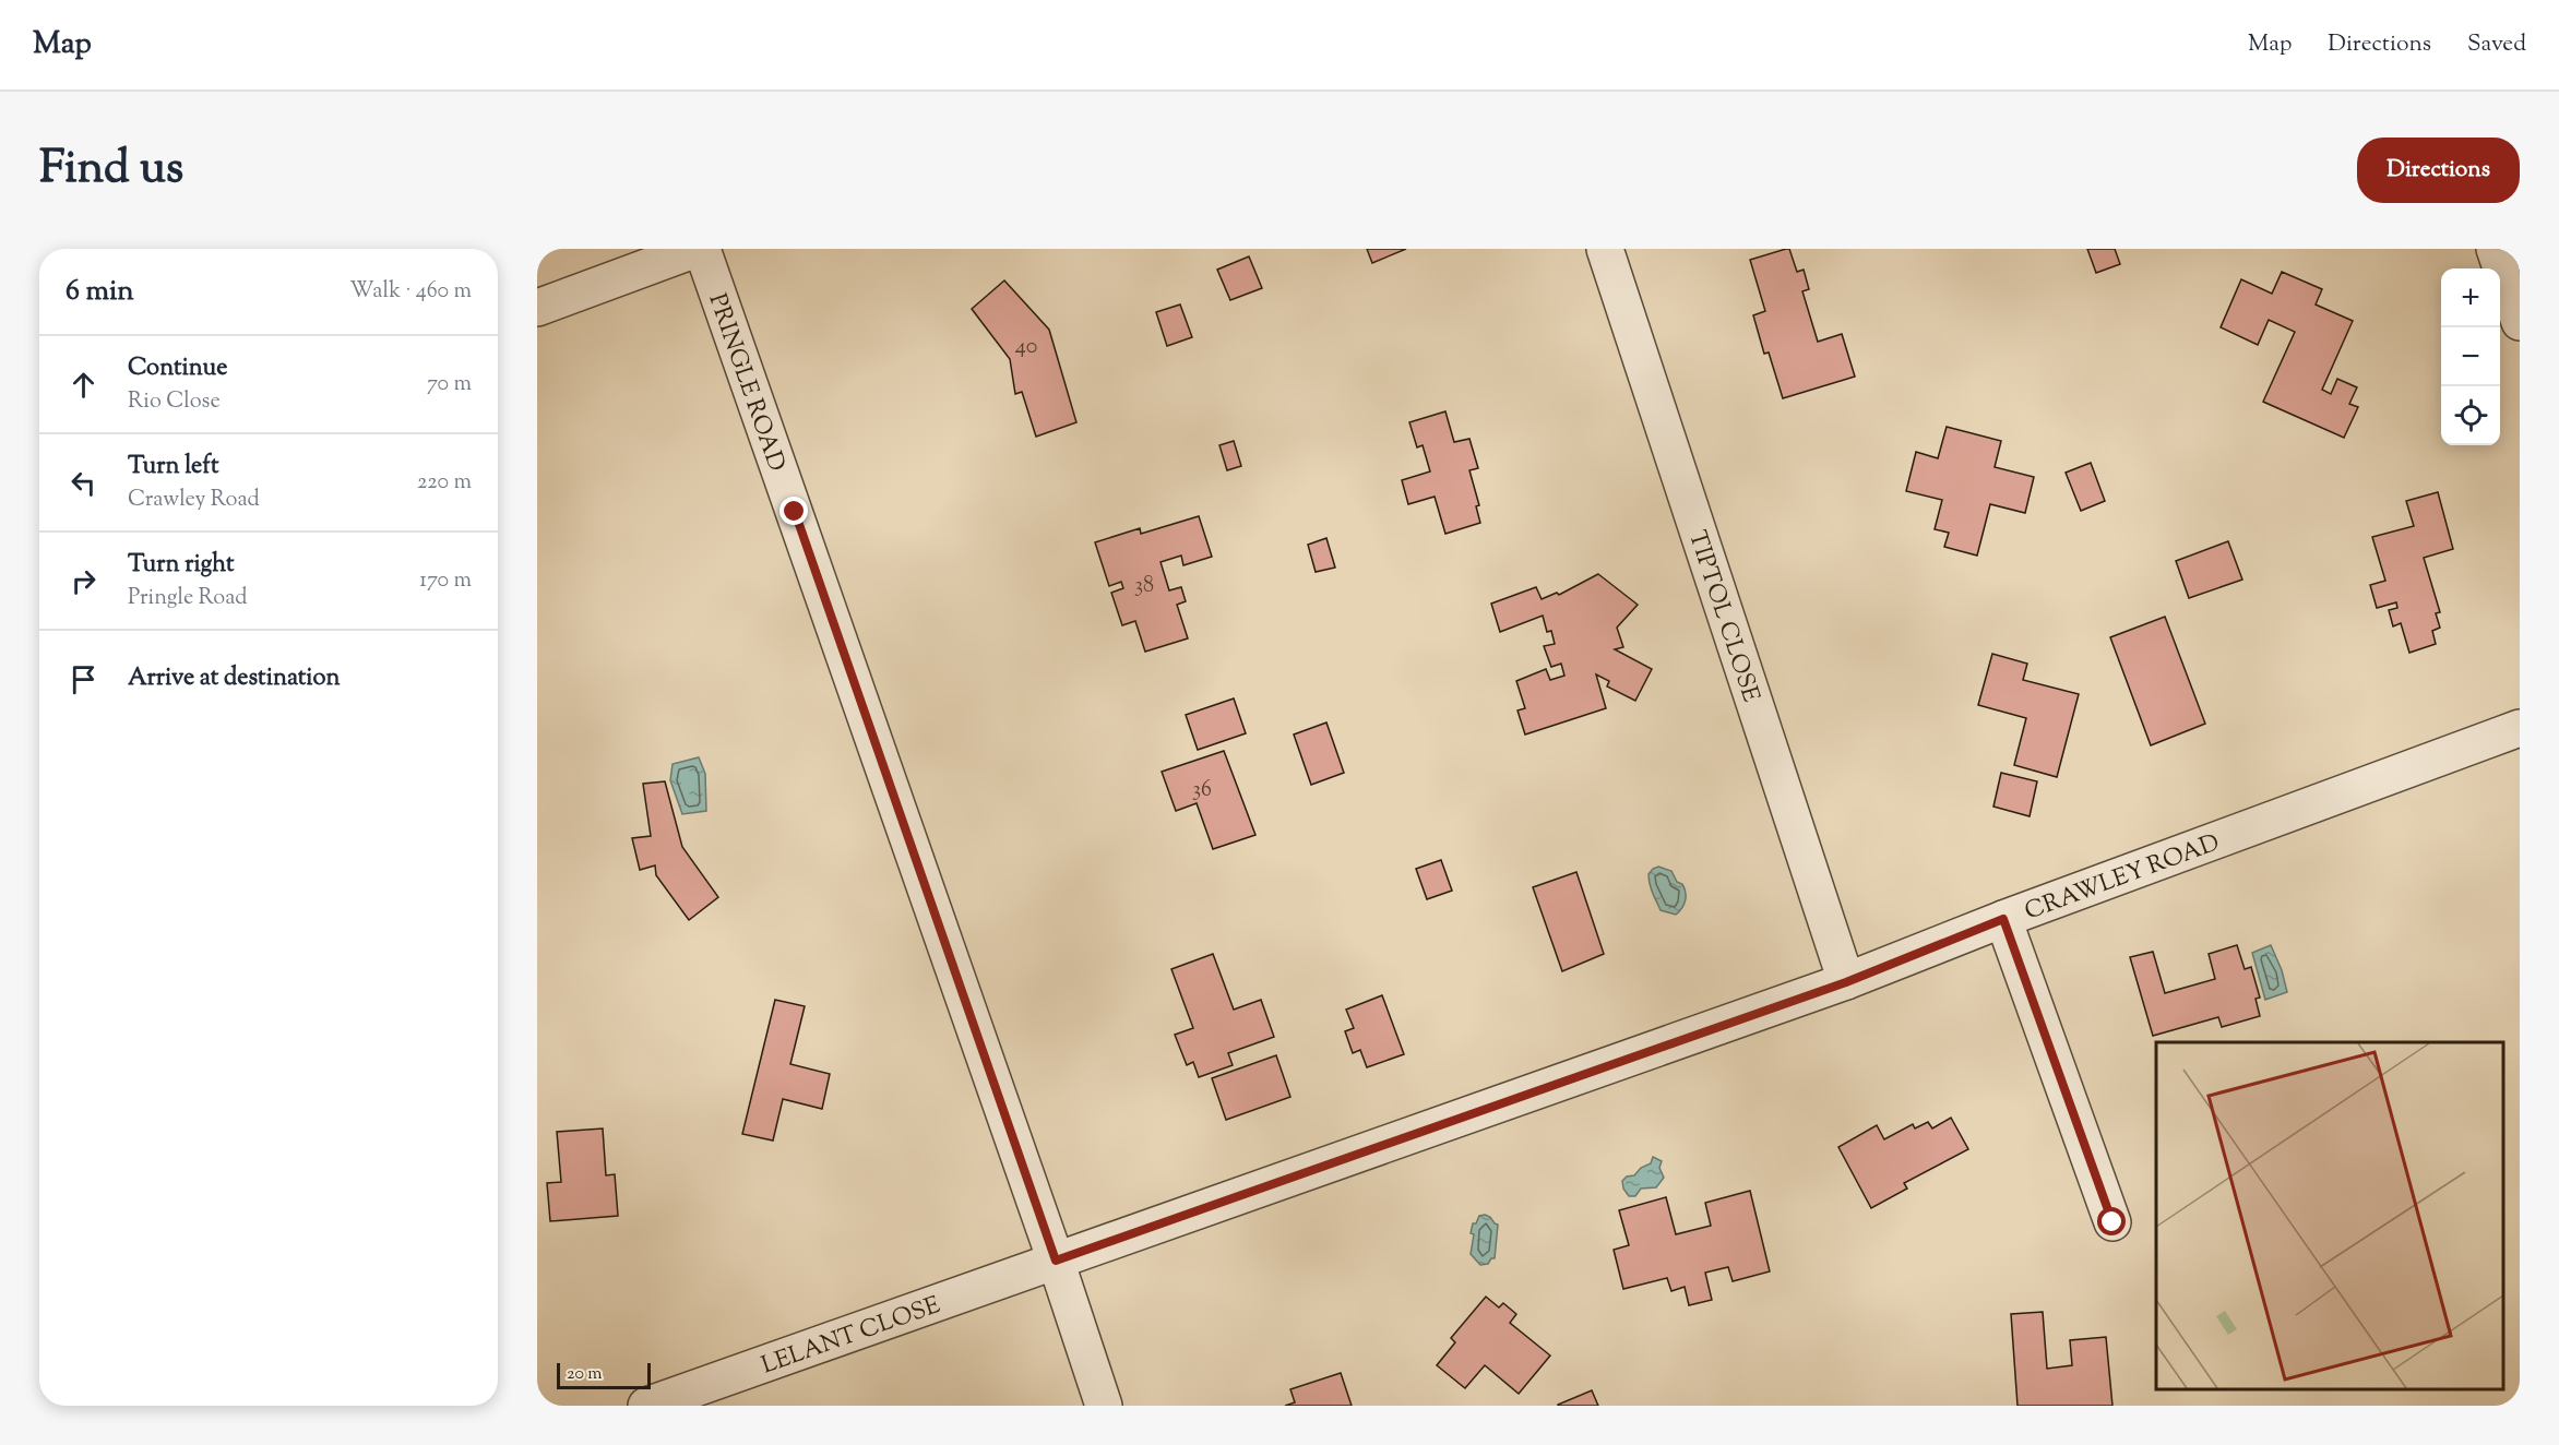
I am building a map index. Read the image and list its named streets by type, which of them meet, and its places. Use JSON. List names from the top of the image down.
{
  "streets": {
    "street": [
      "PRINGLE ROAD",
      "TIPTOL CLOSE",
      "CRAWLEY ROAD",
      "LELANT CLOSE"
    ]
  },
  "crossings": [
    ["PRINGLE ROAD", "CRAWLEY ROAD"],
    ["PRINGLE ROAD", "LELANT CLOSE"],
    ["TIPTOL CLOSE", "CRAWLEY ROAD"],
    ["CRAWLEY ROAD", "LELANT CLOSE"]
  ],
  "house_numbers": ["40", "38", "36"],
  "scale_bar": "20 m",
  "page": {
    "header": "Map",
    "nav": ["Map", "Directions", "Saved"],
    "title": "Find us",
    "buttons": "Directions",
    "heading": ["6 min", "Walk · 460 m"],
    "map_buttons": ["+", "−"],
    "list": [
      ["Continue", "Rio Close", "70 m"],
      ["Turn left", "Crawley Road", "220 m"],
      ["Turn right", "Pringle Road", "170 m"],
      "Arrive at destination"
    ],
    "scale": "20 m"
  }
}
